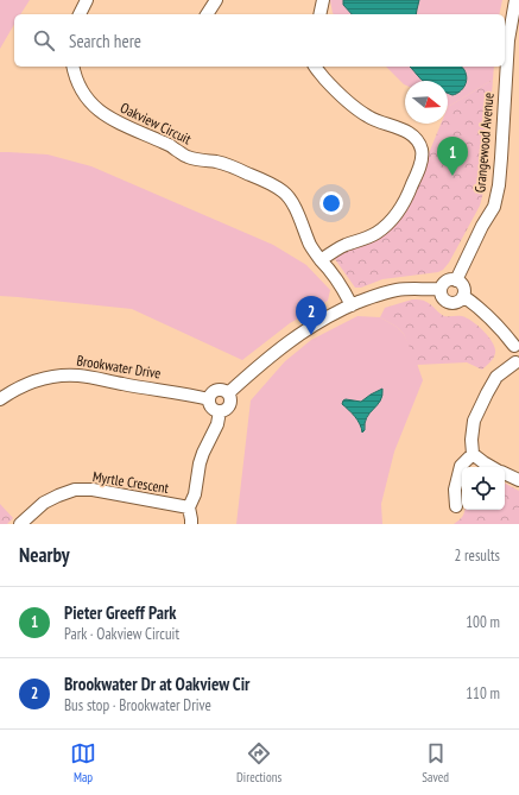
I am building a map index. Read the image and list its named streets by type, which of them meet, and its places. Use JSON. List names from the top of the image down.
{
  "streets": {
    "street": [
      "Oakview Circuit",
      "Grangewood Avenue",
      "Brookwater Drive",
      "Myrtle Crescent"
    ]
  },
  "north": "right",
  "page": {
    "search": "Search here",
    "pins": ["1", "2"],
    "heading": ["Nearby", "2 results"],
    "list": [
      {
        "mark": "1",
        "name": "Pieter Greeff Park",
        "note": "Park · Oakview Circuit",
        "value": "100 m"
      },
      {
        "mark": "2",
        "name": "Brookwater Dr at Oakview Cir",
        "note": "Bus stop · Brookwater Drive",
        "value": "110 m"
      }
    ],
    "nav": ["Map", "Directions", "Saved"]
  }
}
